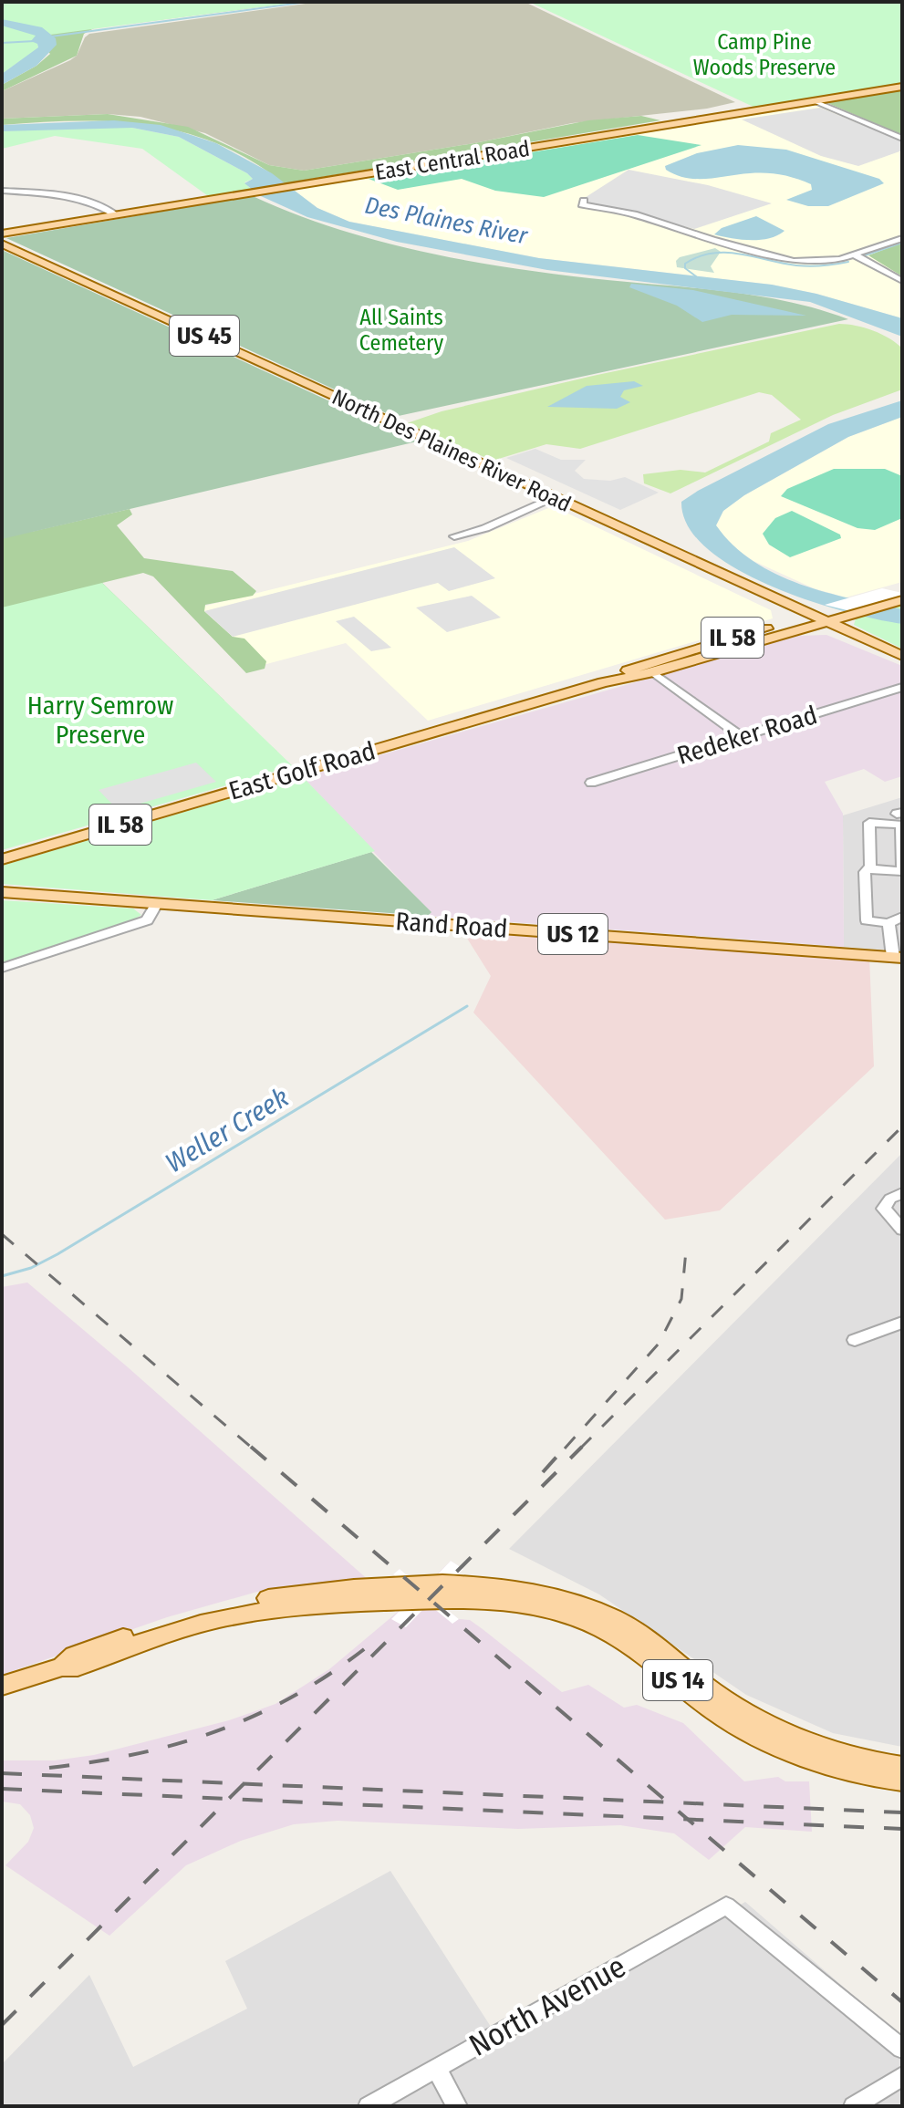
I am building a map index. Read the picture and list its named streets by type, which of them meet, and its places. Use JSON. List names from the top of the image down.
{
  "streets": {
    "main road": [
      "East Central Road",
      "US 45",
      "North Des Plaines River Road",
      "IL 58",
      "East Golf Road",
      "Rand Road",
      "US 12",
      "US 14"
    ],
    "street": ["Redeker Road", "North Avenue"]
  },
  "crossings": [
    ["North Des Plaines River Road", "East Golf Road"]
  ],
  "water": ["Des Plaines River", "Weller Creek"],
  "parks": ["Camp Pine Woods Preserve", "All Saints Cemetery", "Harry Semrow Preserve"]
}
